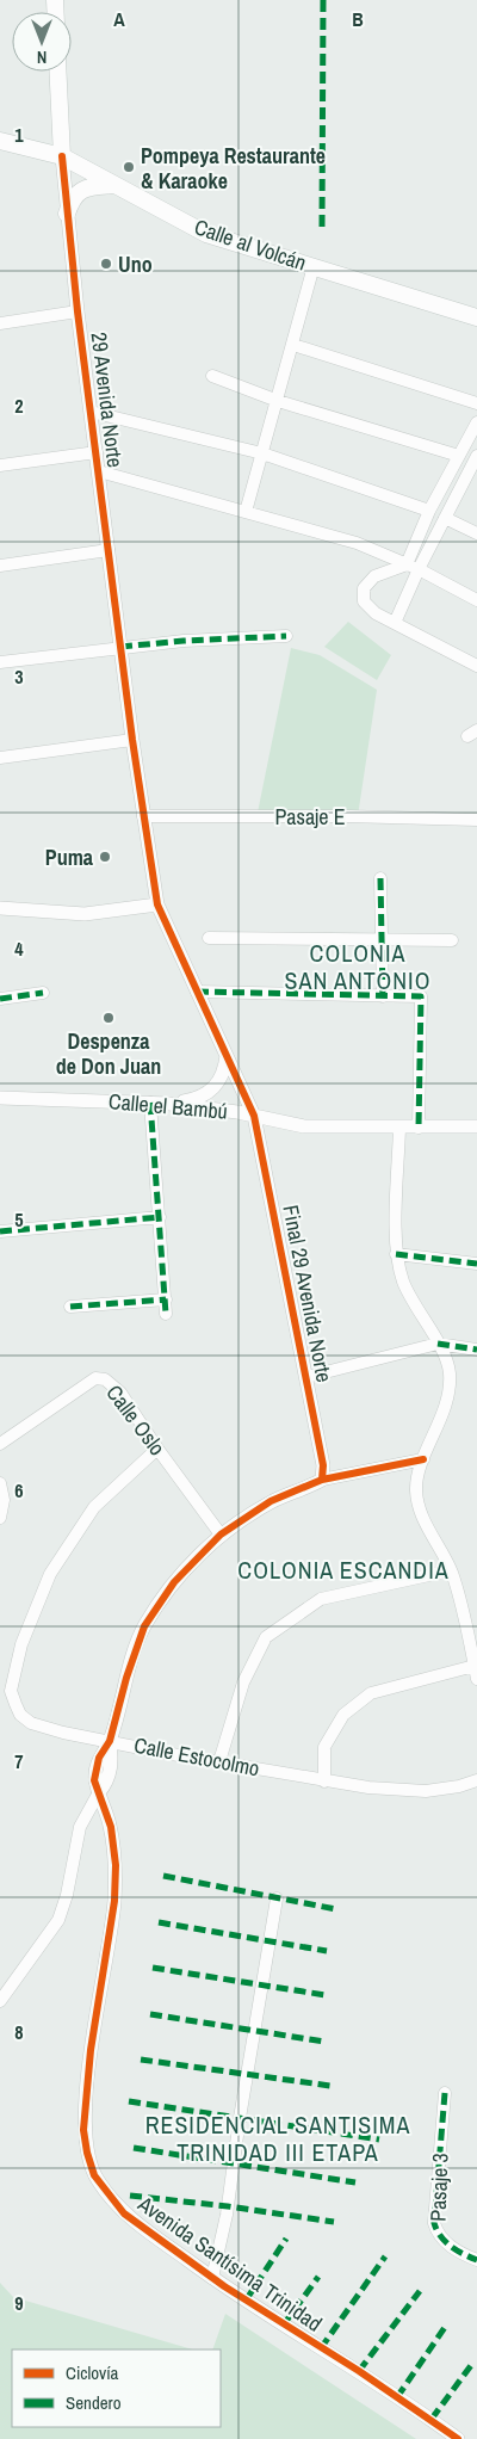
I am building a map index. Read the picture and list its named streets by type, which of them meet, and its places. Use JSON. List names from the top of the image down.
{
  "streets": {
    "main road": ["Calle al Volcán", "29 Avenida Norte"],
    "street": [
      "Pasaje E",
      "Calle el Bambú",
      "Final 29 Avenida Norte",
      "Calle Oslo",
      "Calle Estocolmo",
      "Pasaje 3",
      "Avenida Santísima Trinidad"
    ]
  },
  "crossings": [
    ["Calle al Volcán", "29 Avenida Norte"],
    ["29 Avenida Norte", "Pasaje E"],
    ["29 Avenida Norte", "Final 29 Avenida Norte"],
    ["Calle el Bambú", "Final 29 Avenida Norte"],
    ["Final 29 Avenida Norte", "Avenida Santísima Trinidad"],
    ["Calle Oslo", "Calle Estocolmo"],
    ["Calle Oslo", "Avenida Santísima Trinidad"],
    ["Calle Estocolmo", "Avenida Santísima Trinidad"]
  ],
  "districts": ["COLONIA SAN ANTONIO", "COLONIA ESCANDIA", "RESIDENCIAL SANTISIMA TRINIDAD III ETAPA"],
  "places": [
    "Pompeya Restaurante & Karaoke",
    "Uno",
    "Puma",
    "Despenza de Don Juan"
  ],
  "legend": ["Ciclovía", "Sendero"],
  "north": "bottom",
  "grid": {
    "columns": ["A", "B"],
    "rows": [
      "1",
      "2",
      "3",
      "4",
      "5",
      "6",
      "7",
      "8",
      "9"
    ]
  }
}
